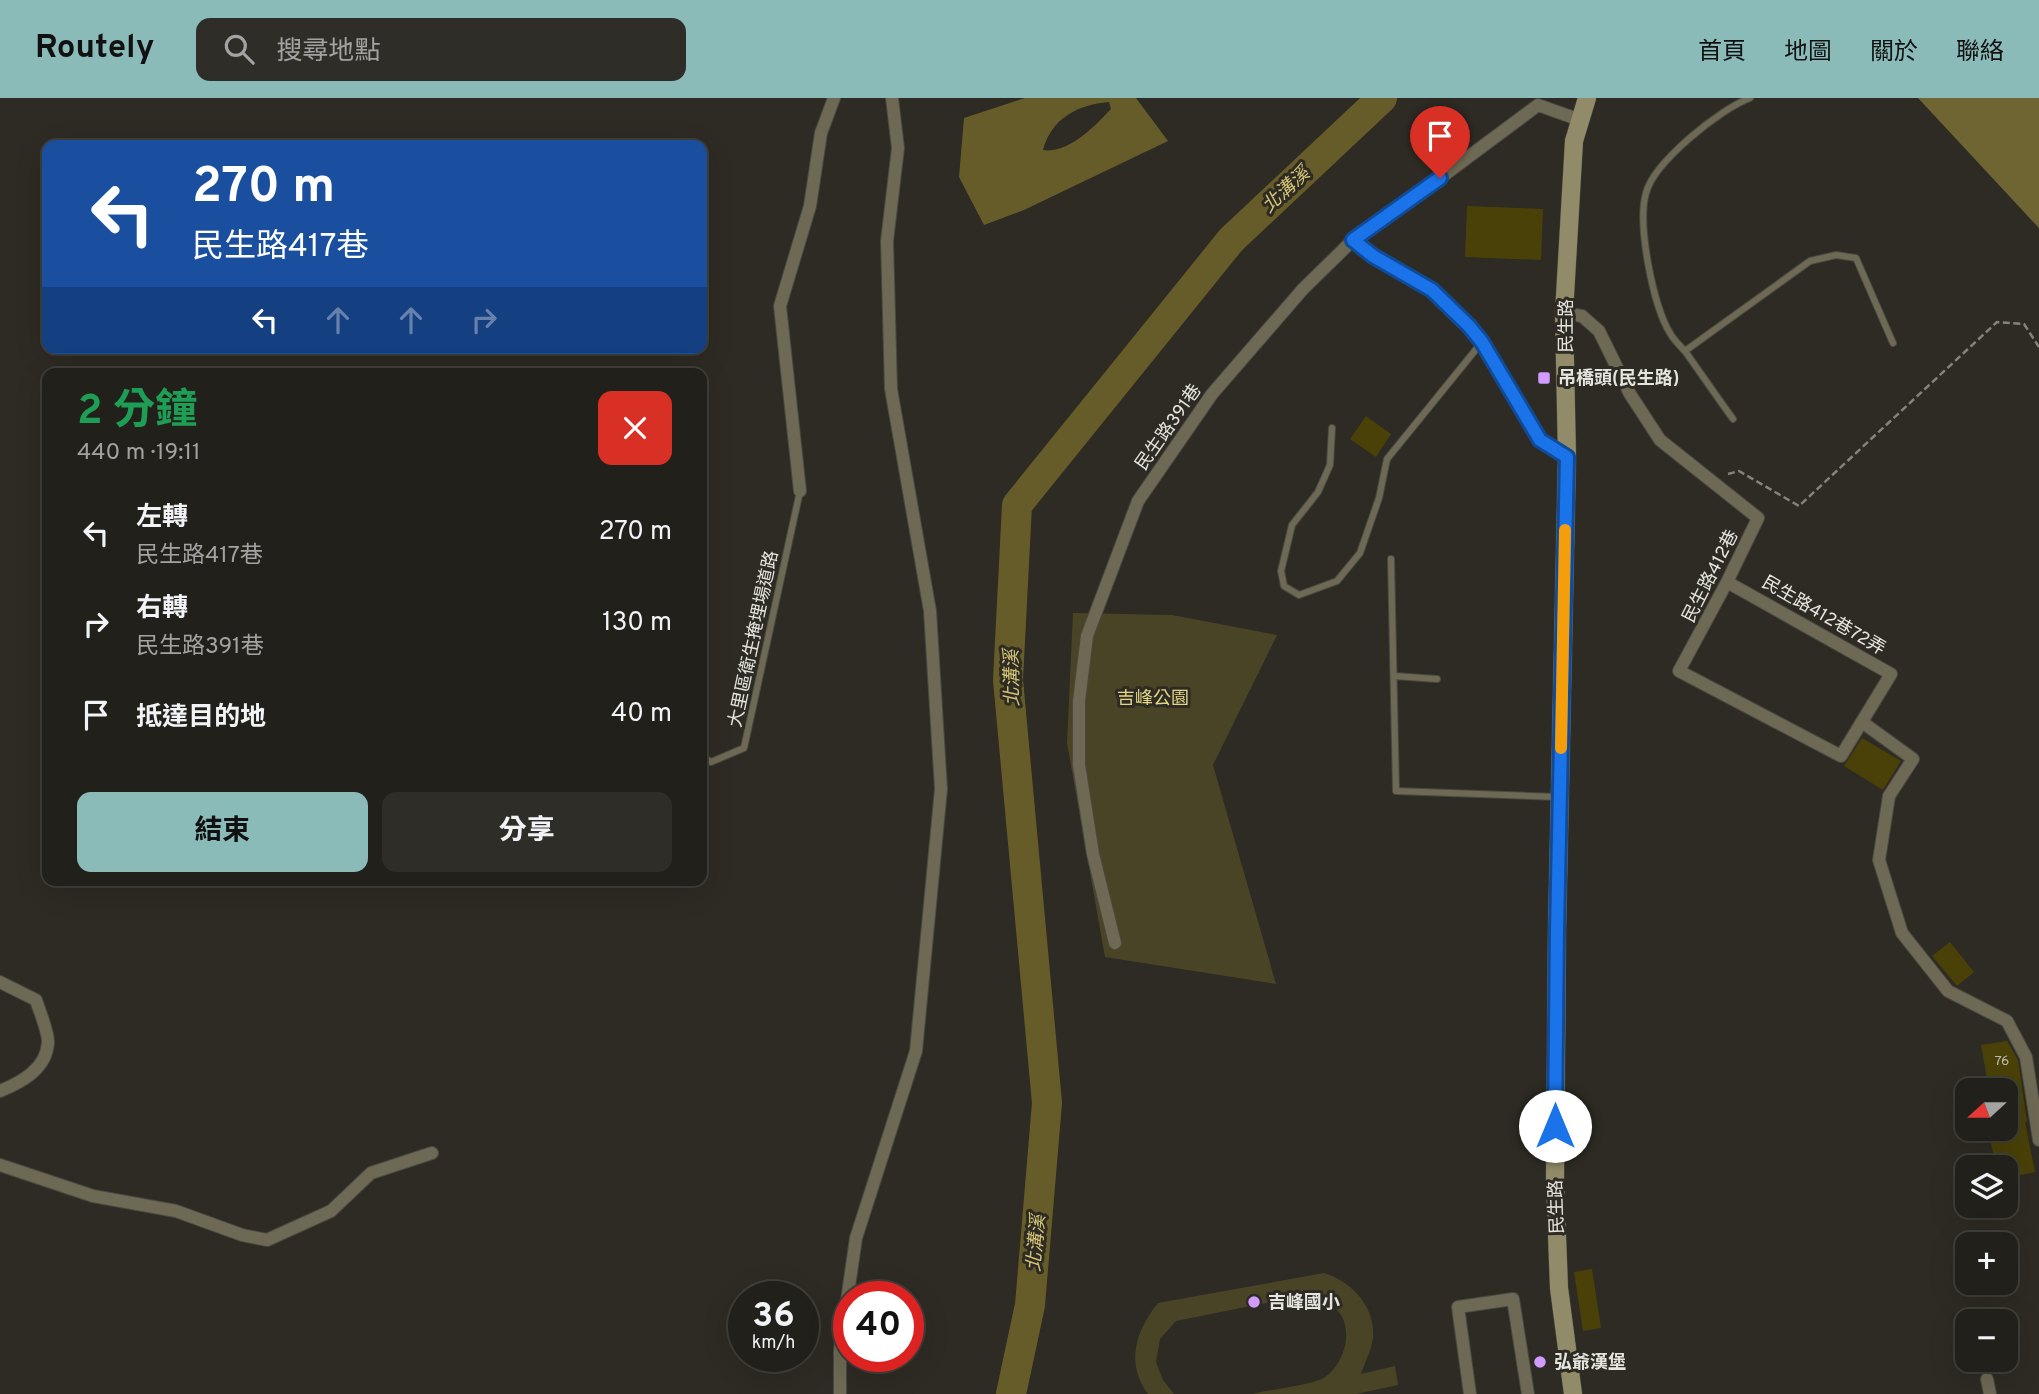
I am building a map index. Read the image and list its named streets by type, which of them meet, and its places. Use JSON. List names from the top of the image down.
{
  "streets": {
    "street": [
      "民生路",
      "民生路391巷",
      "民生路412巷",
      "民生路412巷72弄"
    ],
    "lane": ["大里區衛生掩埋場道路"]
  },
  "crossings": [
    ["民生路", "民生路391巷"],
    ["民生路", "民生路412巷"],
    ["民生路412巷", "民生路412巷72弄"]
  ],
  "water": ["北溝溪"],
  "parks": ["吉峰公園"],
  "places": {
    "transit": ["吊橋頭(民生路)"],
    "other": ["吉峰國小", "弘爺漢堡"]
  },
  "house_numbers": ["76"],
  "north": "left",
  "page": {
    "header": "Routely",
    "search": "搜尋地點",
    "nav": [
      "首頁",
      "地圖",
      "關於",
      "聯絡"
    ],
    "turn": ["270 m", "民生路417巷"],
    "heading": ["2 分鐘", "440 m · 19:11"],
    "list": [
      {
        "name": "左轉",
        "note": "民生路417巷",
        "value": "270 m"
      },
      {
        "name": "右轉",
        "note": "民生路391巷",
        "value": "130 m"
      },
      {
        "name": "抵達目的地",
        "value": "40 m"
      }
    ],
    "buttons": ["結束", "分享"],
    "map_buttons": ["+", "−"],
    "speed": "36 km/h",
    "limit": "40"
  }
}
